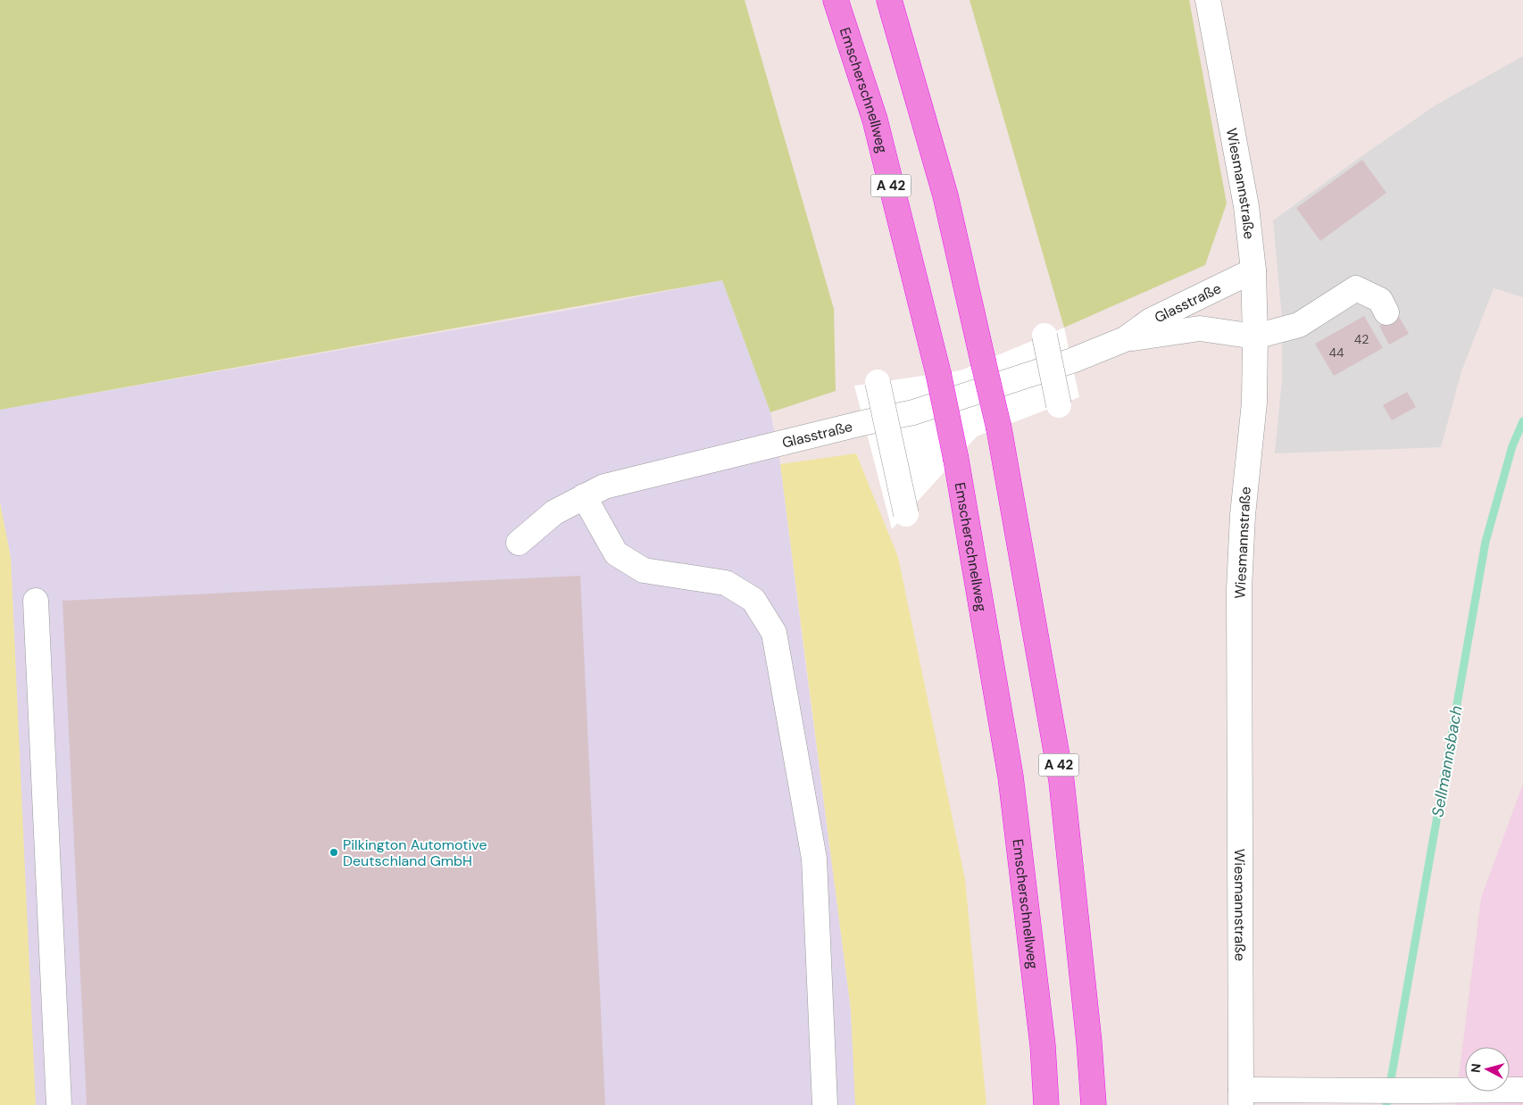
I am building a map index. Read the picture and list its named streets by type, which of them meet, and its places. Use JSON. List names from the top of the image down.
{
  "streets": {
    "highway": ["Emscherschnellweg", "A 42"],
    "street": ["Wiesmannstraße", "Glasstraße"]
  },
  "crossings": [
    ["Wiesmannstraße", "Glasstraße"]
  ],
  "water": ["Sellmannsbach"],
  "places": ["Pilkington Automotive Deutschland GmbH"],
  "house_numbers": ["42", "44"],
  "north": "left"
}
